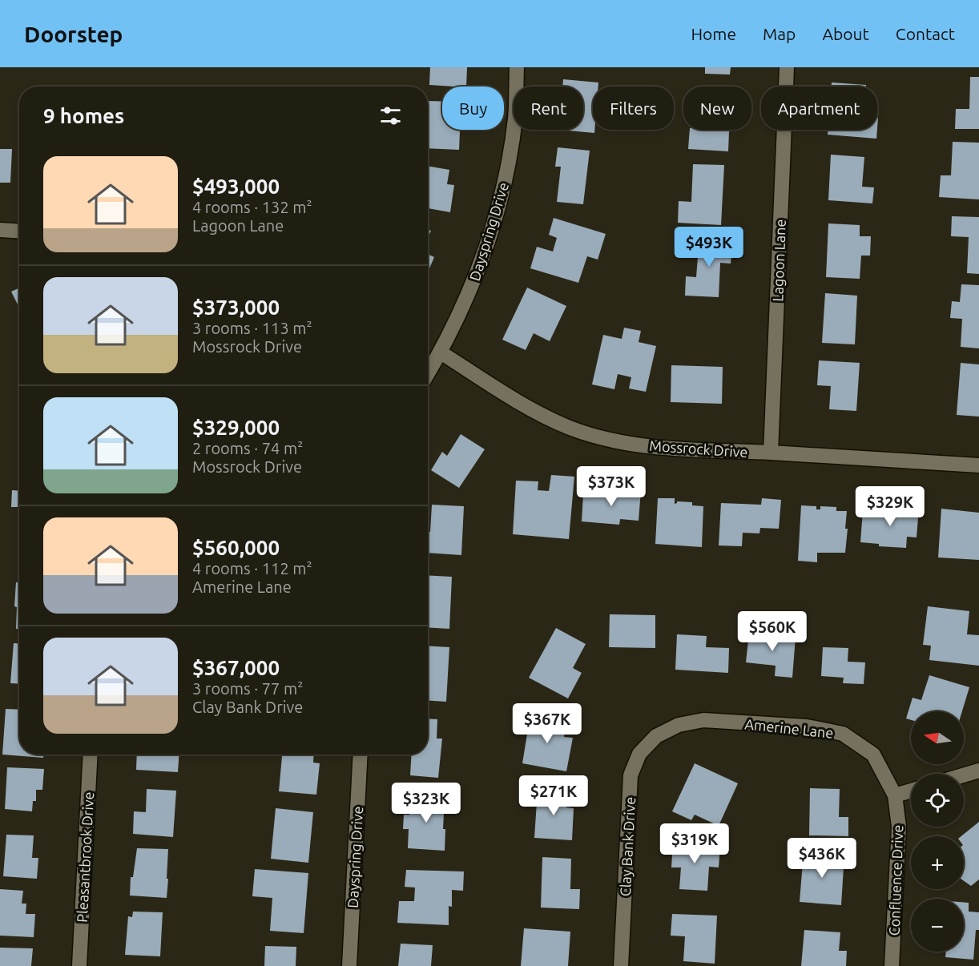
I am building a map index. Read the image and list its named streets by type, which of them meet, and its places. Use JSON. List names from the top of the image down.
{
  "streets": {
    "street": [
      "Dayspring Drive",
      "Lagoon Lane",
      "Mossrock Drive",
      "Amerine Lane",
      "Clay Bank Drive",
      "Pleasantbrook Drive",
      "Confluence Drive"
    ]
  },
  "crossings": [
    ["Dayspring Drive", "Mossrock Drive"],
    ["Lagoon Lane", "Mossrock Drive"],
    ["Amerine Lane", "Clay Bank Drive"],
    ["Amerine Lane", "Confluence Drive"]
  ],
  "north": "left",
  "page": {
    "header": "Doorstep",
    "nav": [
      "Home",
      "Map",
      "About",
      "Contact"
    ],
    "chip": [
      "Buy",
      "Rent",
      "Filters",
      "New",
      "Apartment"
    ],
    "heading": "9 homes",
    "list": [
      {
        "name": "$493,000",
        "note": "4 rooms · 132 m² · Lagoon Lane"
      },
      {
        "name": "$373,000",
        "note": "3 rooms · 113 m² · Mossrock Drive"
      },
      {
        "name": "$329,000",
        "note": "2 rooms · 74 m² · Mossrock Drive"
      },
      {
        "name": "$560,000",
        "note": "4 rooms · 112 m² · Amerine Lane"
      },
      {
        "name": "$367,000",
        "note": "3 rooms · 77 m² · Clay Bank Drive"
      }
    ],
    "price": [
      "$493K",
      "$373K",
      "$329K",
      "$560K",
      "$367K",
      "$271K",
      "$323K",
      "$319K",
      "$436K"
    ],
    "map_buttons": ["+", "−"]
  }
}
